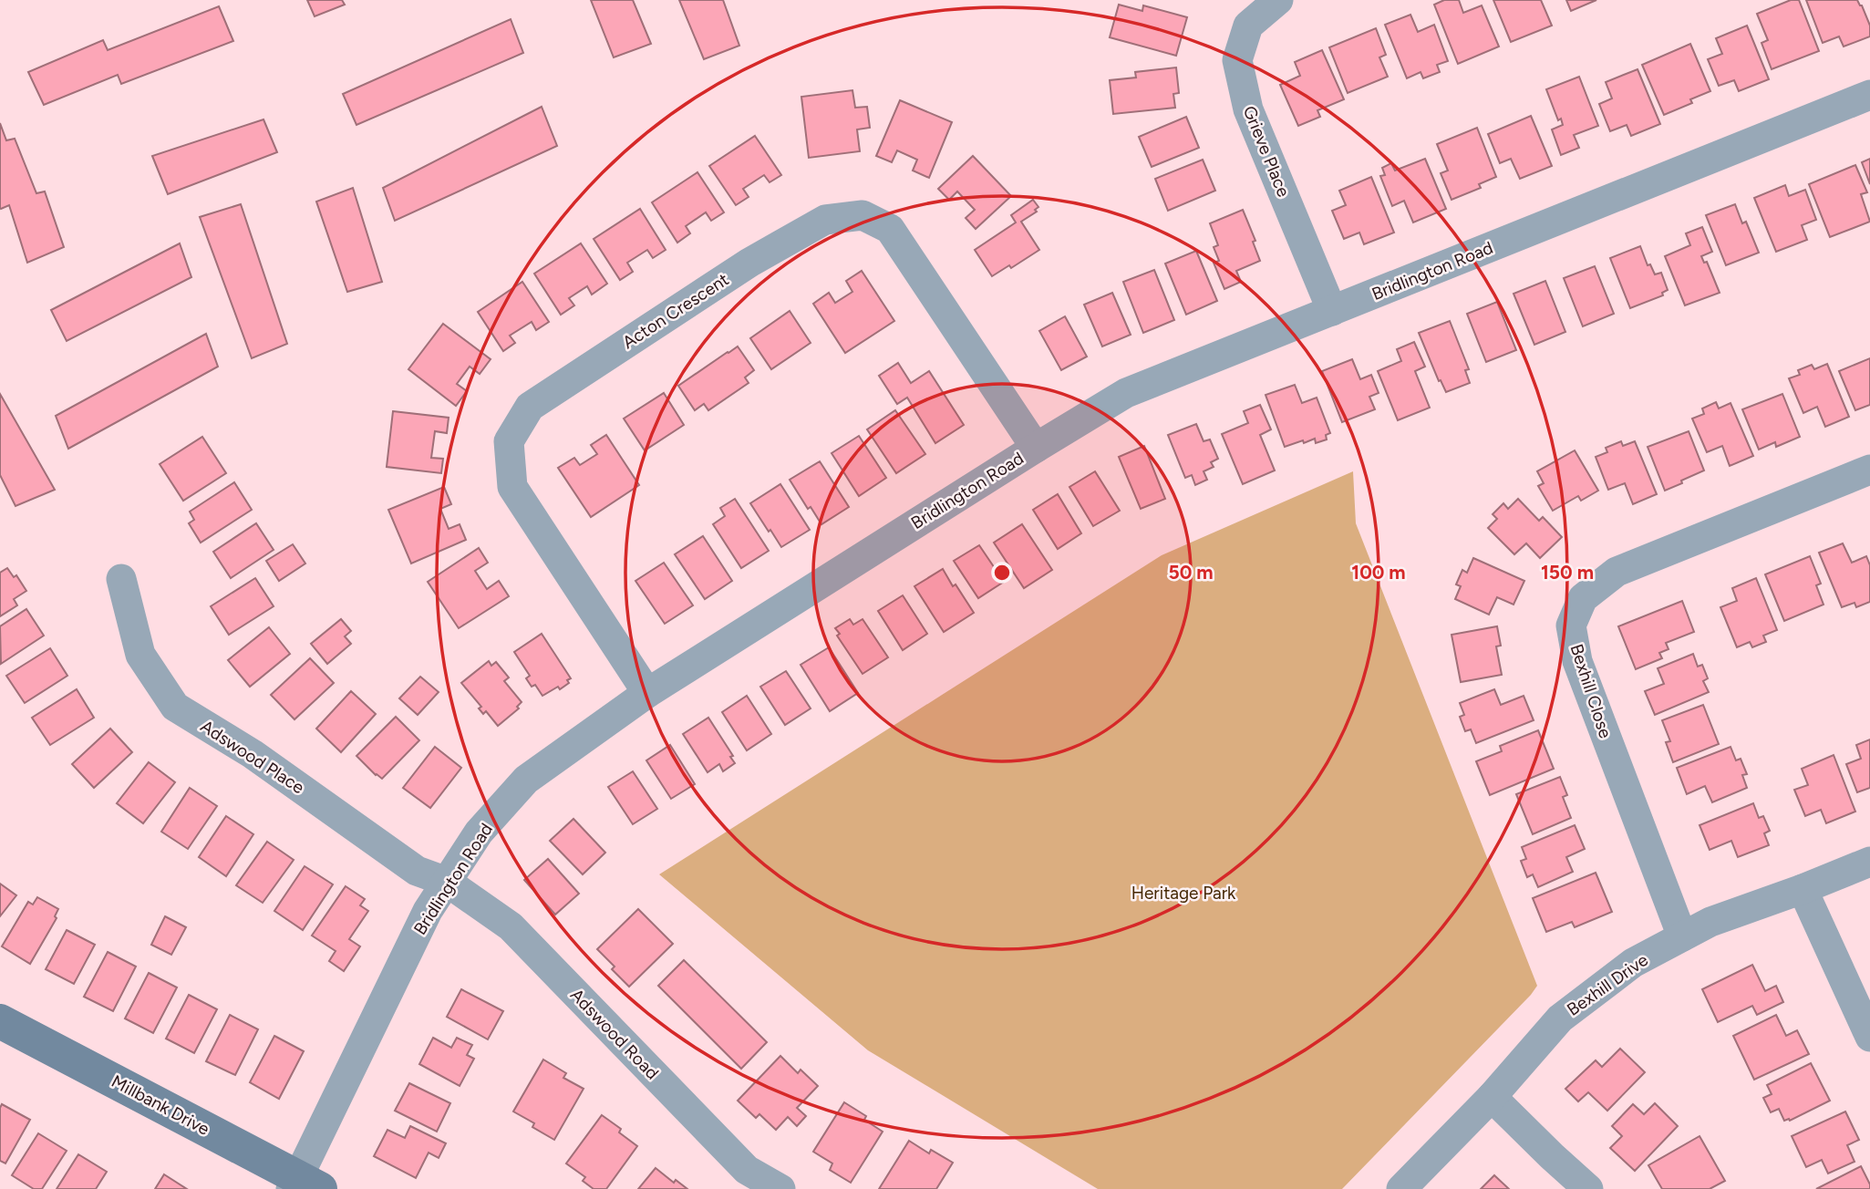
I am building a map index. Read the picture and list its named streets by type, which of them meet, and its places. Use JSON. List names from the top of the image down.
{
  "streets": {
    "street": [
      "Grieve Place",
      "Bridlington Road",
      "Acton Crescent",
      "Bexhill Close",
      "Adswood Place",
      "Bexhill Drive",
      "Adswood Road",
      "Millbank Drive"
    ]
  },
  "crossings": [
    ["Grieve Place", "Bridlington Road"],
    ["Bridlington Road", "Acton Crescent"],
    ["Bridlington Road", "Adswood Place"],
    ["Bridlington Road", "Adswood Road"],
    ["Bridlington Road", "Millbank Drive"],
    ["Bexhill Close", "Bexhill Drive"],
    ["Adswood Place", "Adswood Road"]
  ],
  "parks": ["Heritage Park"],
  "rings": ["50 m", "100 m", "150 m"]
}
